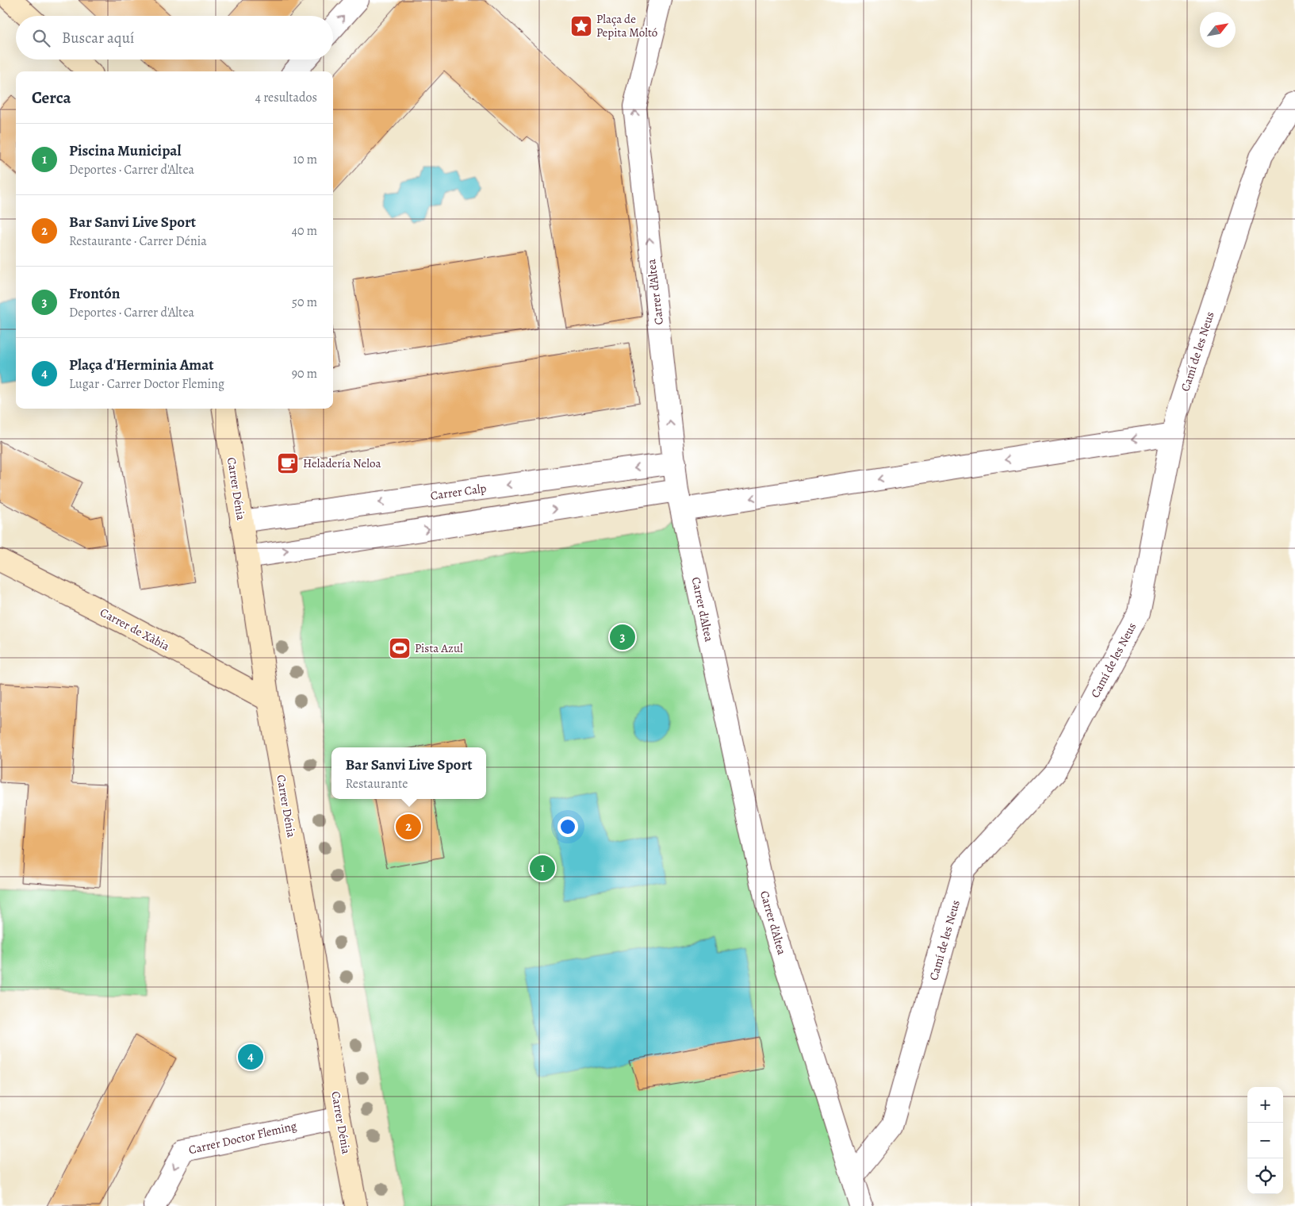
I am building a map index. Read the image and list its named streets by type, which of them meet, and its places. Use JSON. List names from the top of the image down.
{
  "streets": {
    "street": [
      "Carrer d'Altea",
      "Camí de les Neus",
      "Carrer Dénia",
      "Carrer Calp",
      "Carrer de Xàbia",
      "Carrer Doctor Fleming"
    ]
  },
  "crossings": [
    ["Carrer d'Altea", "Camí de les Neus"],
    ["Carrer d'Altea", "Carrer Calp"],
    ["Carrer Dénia", "Carrer Calp"],
    ["Carrer Dénia", "Carrer de Xàbia"],
    ["Carrer Dénia", "Carrer Doctor Fleming"]
  ],
  "one_way": ["Carrer d'Altea", "Carrer Doctor Fleming"],
  "places": {
    "place": ["Plaça de Pepita Moltó"],
    "cafe": ["Heladería Neloa"],
    "sports": ["Pista Azul"]
  },
  "north": "top right",
  "page": {
    "search": "Buscar aquí",
    "heading": ["Cerca", "4 resultados"],
    "list": [
      {
        "mark": "1",
        "name": "Piscina Municipal",
        "note": "Deportes · Carrer d'Altea",
        "value": "10 m"
      },
      {
        "mark": "2",
        "name": "Bar Sanvi Live Sport",
        "note": "Restaurante · Carrer Dénia",
        "value": "40 m"
      },
      {
        "mark": "3",
        "name": "Frontón",
        "note": "Deportes · Carrer d'Altea",
        "value": "50 m"
      },
      {
        "mark": "4",
        "name": "Plaça d'Herminia Amat",
        "note": "Lugar · Carrer Doctor Fleming",
        "value": "90 m"
      }
    ],
    "pins": [
      "3",
      "2",
      "1",
      "4"
    ],
    "popup": ["Bar Sanvi Live Sport", "Restaurante"],
    "map_buttons": ["+", "−"]
  }
}
